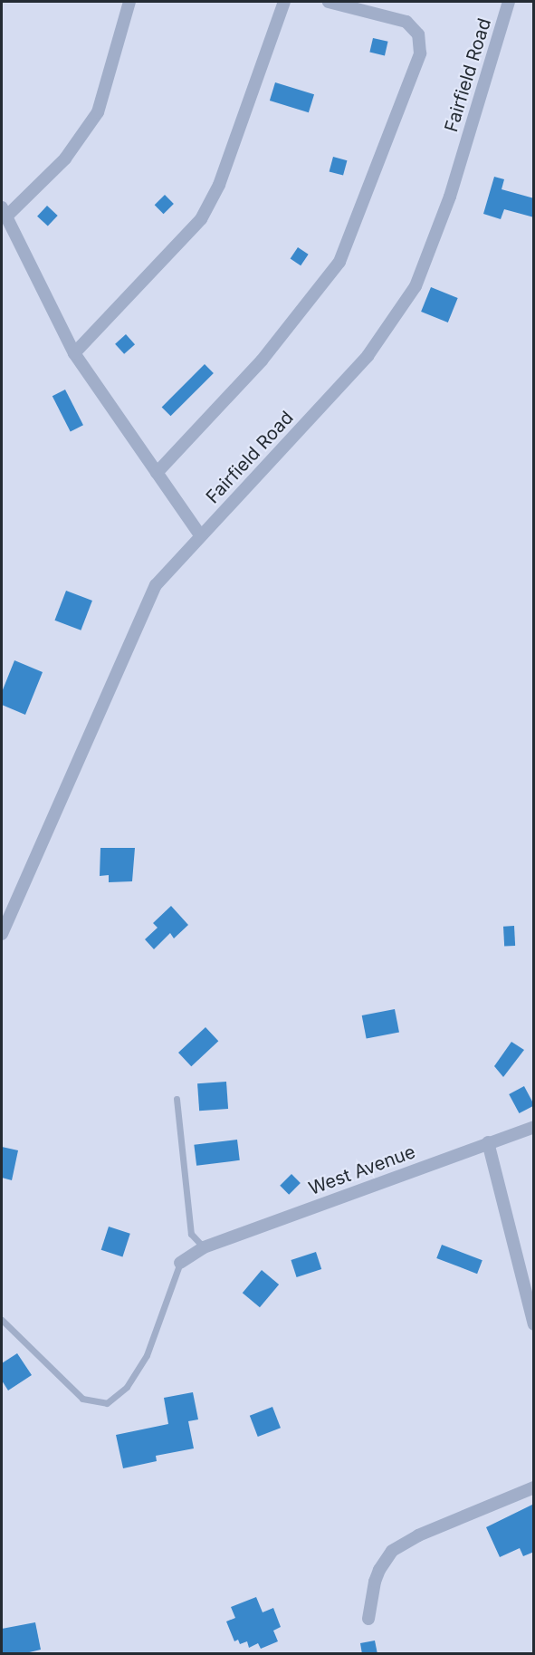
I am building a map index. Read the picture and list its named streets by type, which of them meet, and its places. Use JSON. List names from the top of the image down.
{
  "streets": {
    "street": ["Fairfield Road", "West Avenue"]
  }
}
